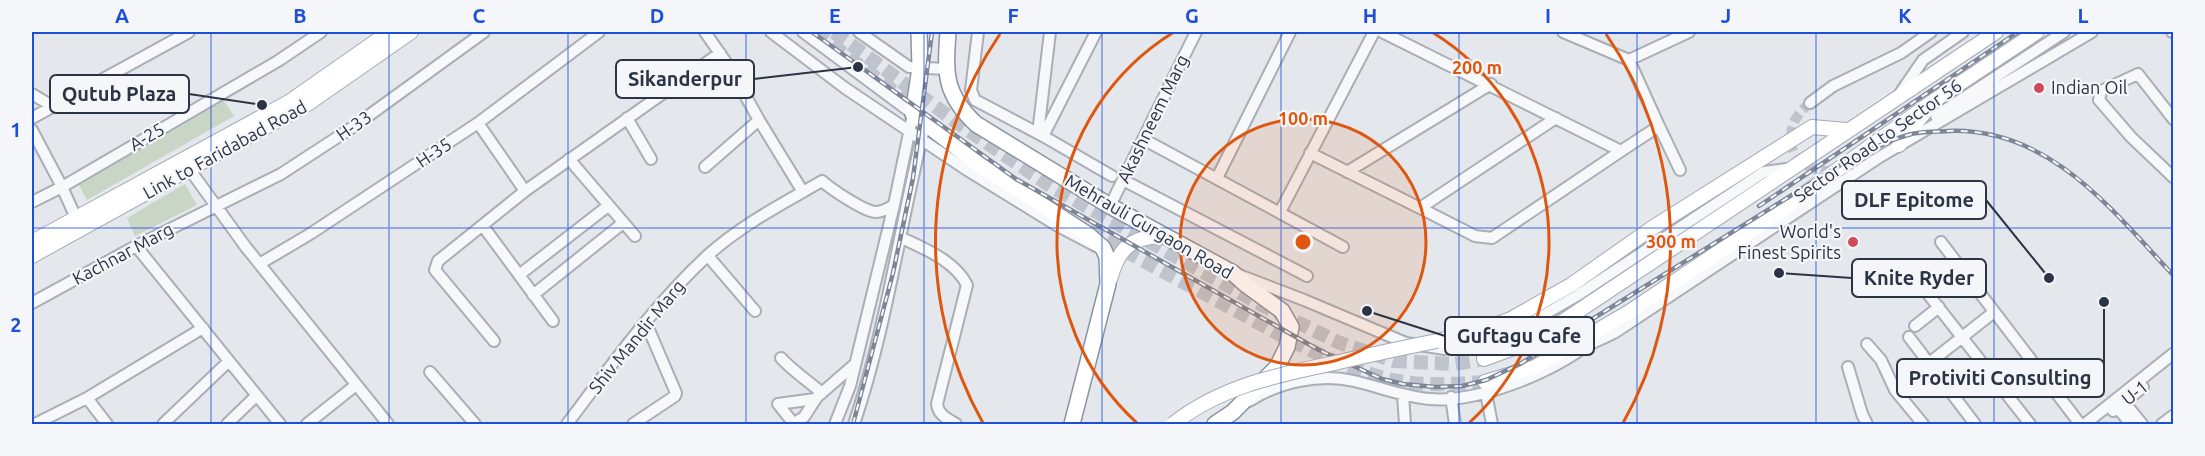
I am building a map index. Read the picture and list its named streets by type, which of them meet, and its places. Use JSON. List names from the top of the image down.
{
  "streets": {
    "highway": ["Mehrauli Gurgaon Road"],
    "main road": ["Sector Road to Sector 56", "Link to Faridabad Road"],
    "street": [
      "Akashneem Marg",
      "H-33",
      "A-25",
      "H-35",
      "Kachnar Marg",
      "Shiv Mandir Marg",
      "U-1"
    ]
  },
  "crossings": [
    ["Akashneem Marg", "Mehrauli Gurgaon Road"],
    ["H-33", "Kachnar Marg"]
  ],
  "places": [
    "Sikanderpur",
    "Indian Oil",
    "Qutub Plaza",
    "World's Finest Spirits",
    "Knite Ryder",
    "DLF Epitome",
    "Protiviti Consulting",
    "Guftagu Cafe"
  ],
  "grid": {
    "columns": [
      "A",
      "B",
      "C",
      "D",
      "E",
      "F",
      "G",
      "H",
      "I",
      "J",
      "K",
      "L"
    ],
    "rows": ["1", "2"]
  },
  "rings": ["200 m", "100 m", "300 m"]
}
